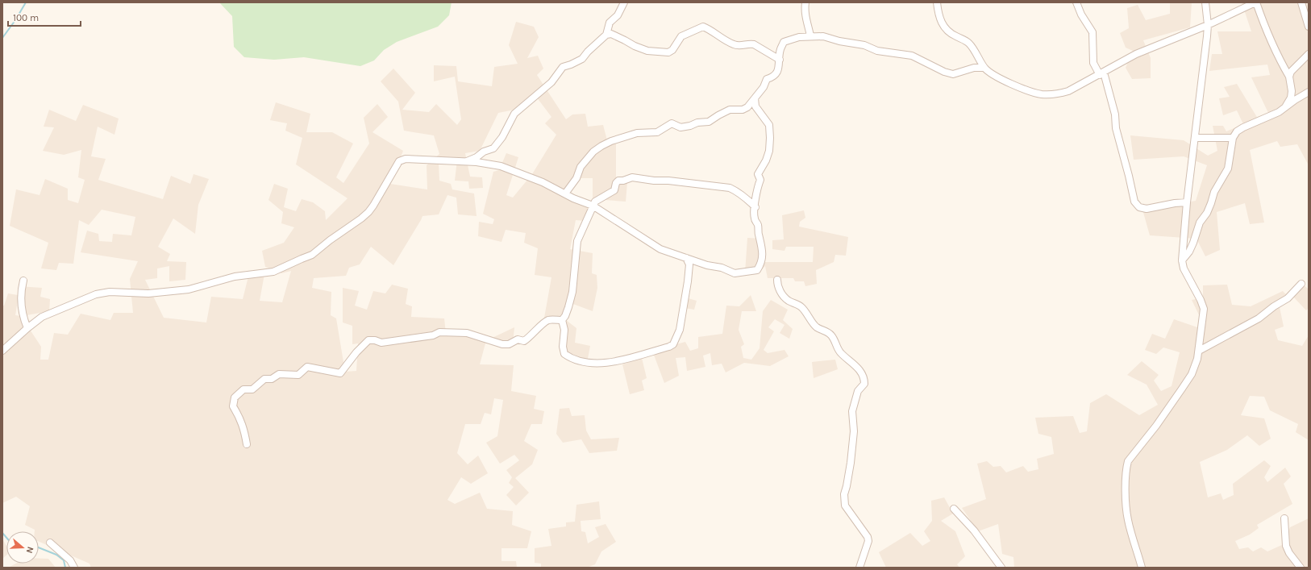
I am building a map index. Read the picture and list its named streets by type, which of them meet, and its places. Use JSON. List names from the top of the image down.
{
  "scale_bar": "100 m",
  "north": "right"
}
